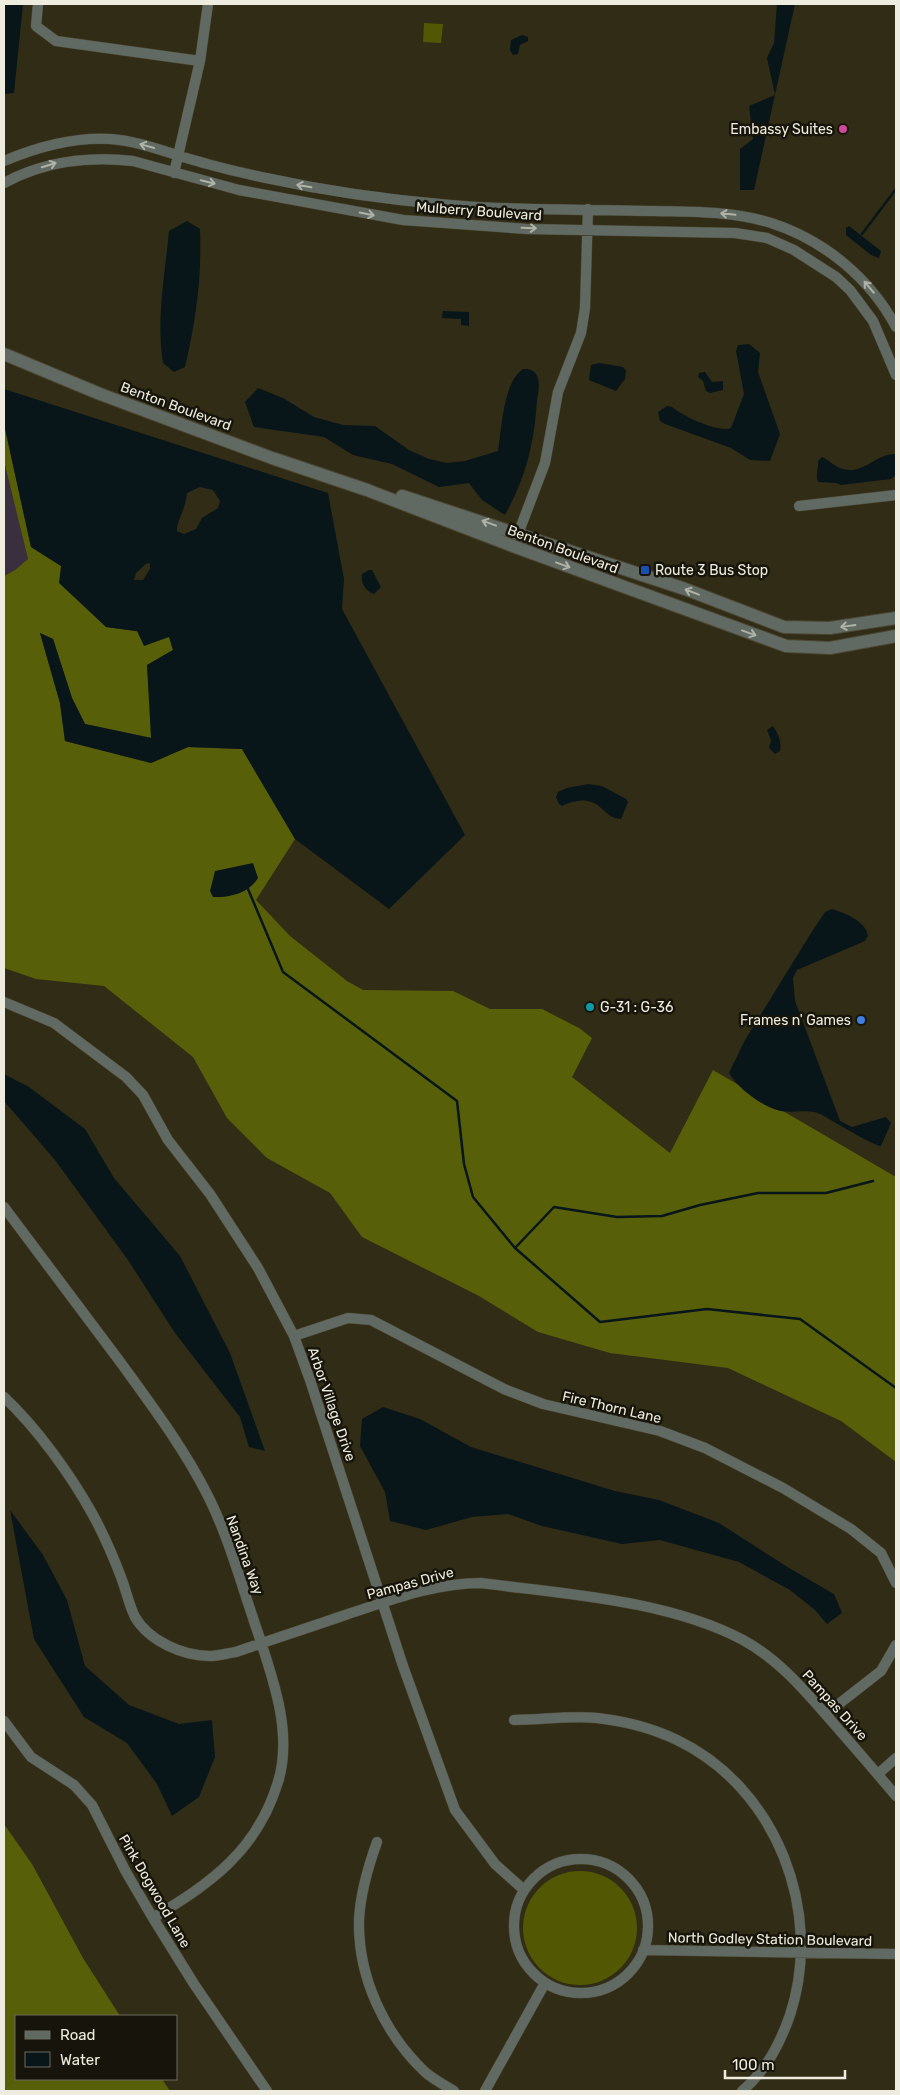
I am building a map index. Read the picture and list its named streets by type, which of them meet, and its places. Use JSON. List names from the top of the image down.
{
  "streets": {
    "street": [
      "Mulberry Boulevard",
      "Benton Boulevard",
      "Arbor Village Drive",
      "Fire Thorn Lane",
      "Nandina Way",
      "Pampas Drive",
      "Pink Dogwood Lane",
      "North Godley Station Boulevard"
    ]
  },
  "crossings": [
    ["Arbor Village Drive", "Fire Thorn Lane"],
    ["Arbor Village Drive", "Pampas Drive"],
    ["Arbor Village Drive", "North Godley Station Boulevard"],
    ["Nandina Way", "Pampas Drive"],
    ["Nandina Way", "Pink Dogwood Lane"]
  ],
  "places": {
    "other": ["Embassy Suites", "G-31 : G-36", "Frames n' Games"],
    "transit": ["Route 3 Bus Stop"]
  },
  "legend": ["Road", "Water"],
  "scale_bar": "100 m"
}
